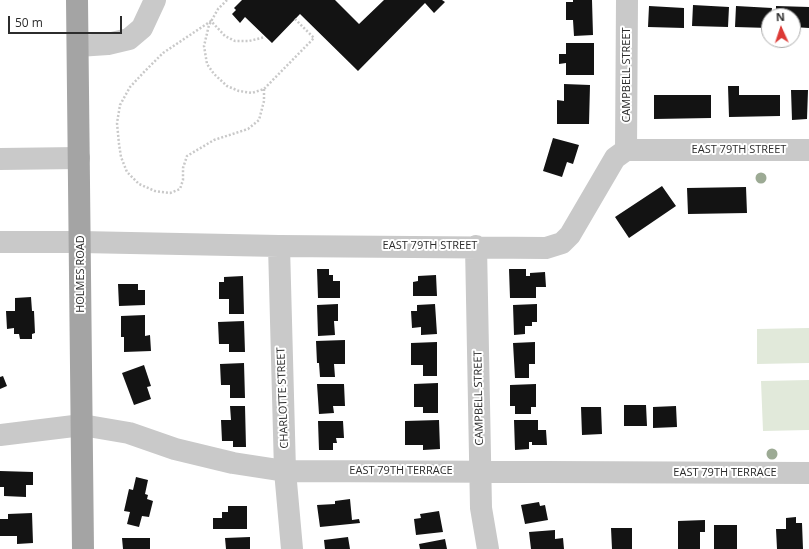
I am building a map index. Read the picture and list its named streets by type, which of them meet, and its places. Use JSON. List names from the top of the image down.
{
  "streets": {
    "main road": ["HOLMES ROAD"],
    "street": [
      "CAMPBELL STREET",
      "EAST 79TH STREET",
      "CHARLOTTE STREET",
      "EAST 79TH TERRACE"
    ]
  },
  "crossings": [
    ["CAMPBELL STREET", "EAST 79TH STREET"],
    ["CAMPBELL STREET", "EAST 79TH TERRACE"],
    ["EAST 79TH STREET", "HOLMES ROAD"],
    ["EAST 79TH STREET", "CHARLOTTE STREET"],
    ["HOLMES ROAD", "EAST 79TH TERRACE"],
    ["CHARLOTTE STREET", "EAST 79TH TERRACE"]
  ],
  "scale_bar": "50 m",
  "north": "top"
}
